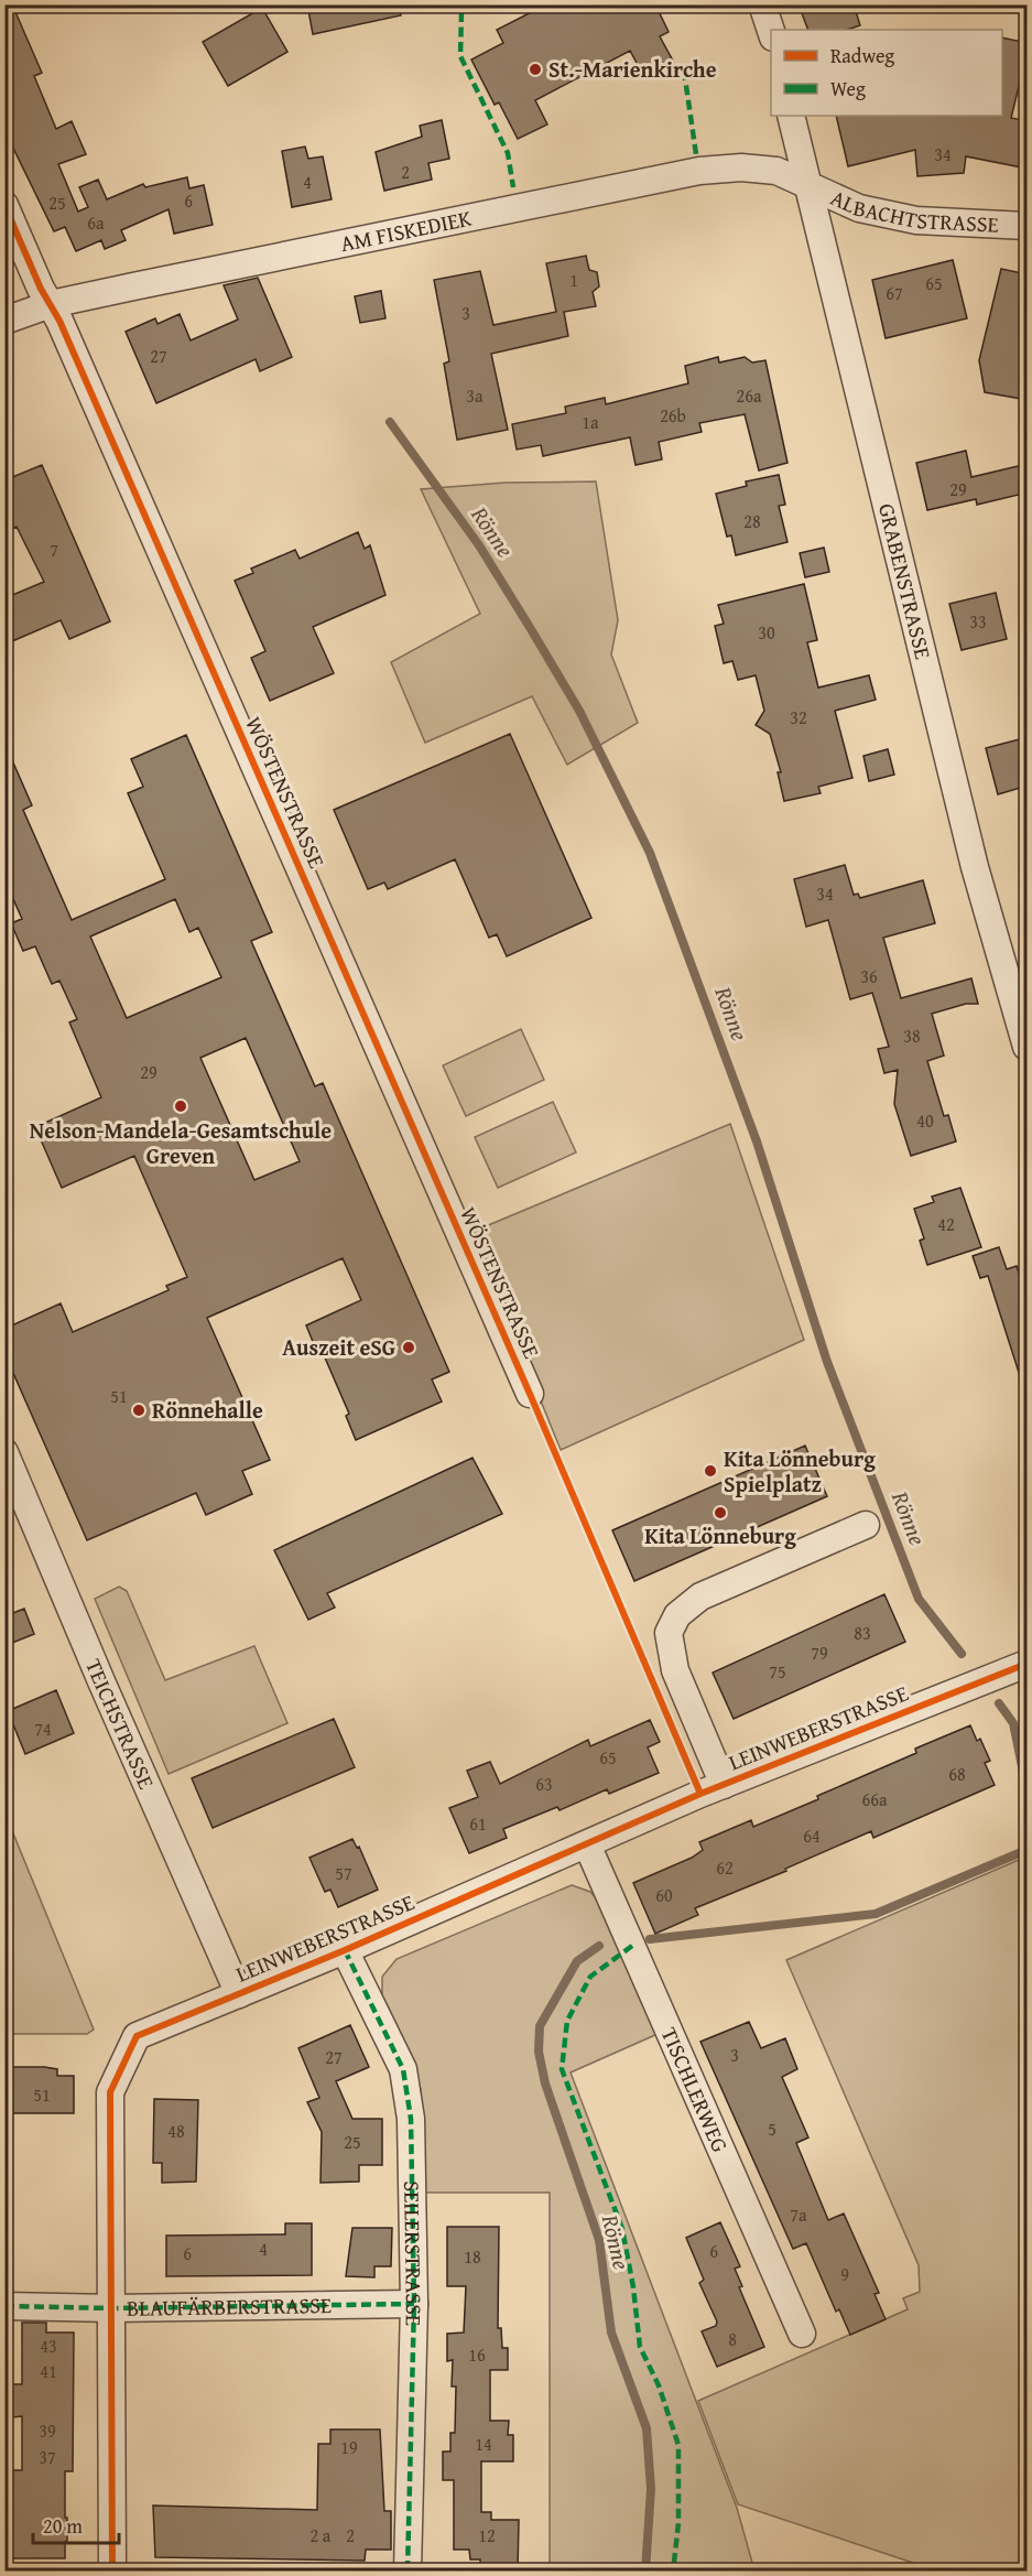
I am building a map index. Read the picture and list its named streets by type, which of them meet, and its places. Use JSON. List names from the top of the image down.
{
  "streets": {
    "street": [
      "ALBACHTSTRASSE",
      "AM FISKEDIEK",
      "GRABENSTRASSE",
      "WÖSTENSTRASSE",
      "TEICHSTRASSE",
      "LEINWEBERSTRASSE",
      "TISCHLERWEG",
      "SEILERSTRASSE",
      "BLAUFÄRBERSTRASSE"
    ]
  },
  "crossings": [
    ["ALBACHTSTRASSE", "AM FISKEDIEK"],
    ["ALBACHTSTRASSE", "GRABENSTRASSE"],
    ["AM FISKEDIEK", "GRABENSTRASSE"],
    ["AM FISKEDIEK", "WÖSTENSTRASSE"],
    ["TEICHSTRASSE", "LEINWEBERSTRASSE"],
    ["LEINWEBERSTRASSE", "TISCHLERWEG"],
    ["LEINWEBERSTRASSE", "SEILERSTRASSE"],
    ["LEINWEBERSTRASSE", "BLAUFÄRBERSTRASSE"],
    ["SEILERSTRASSE", "BLAUFÄRBERSTRASSE"]
  ],
  "water": ["Rönne"],
  "places": [
    "St.-Marienkirche",
    "Nelson-Mandela-Gesamtschule Greven",
    "Auszeit eSG",
    "Rönnehalle",
    "Kita Lönneburg Spielplatz",
    "Kita Lönneburg"
  ],
  "house_numbers": [
    "34",
    "2",
    "4",
    "6",
    "25",
    "6a",
    "1",
    "65",
    "67",
    "3",
    "27",
    "3a",
    "26a",
    "26b",
    "1a",
    "29",
    "28",
    "7",
    "33",
    "30",
    "32",
    "34",
    "36",
    "38",
    "29",
    "40",
    "42",
    "51",
    "83",
    "79",
    "75",
    "74",
    "65",
    "68",
    "63",
    "66a",
    "61",
    "64",
    "62",
    "57",
    "60",
    "3",
    "27",
    "51",
    "5",
    "48",
    "25",
    "7a",
    "4",
    "6",
    "6",
    "18",
    "9",
    "8",
    "43",
    "16",
    "41",
    "39",
    "14",
    "19",
    "37",
    "2 a",
    "2",
    "12"
  ],
  "legend": ["Radweg", "Weg"],
  "scale_bar": "20 m"
}
